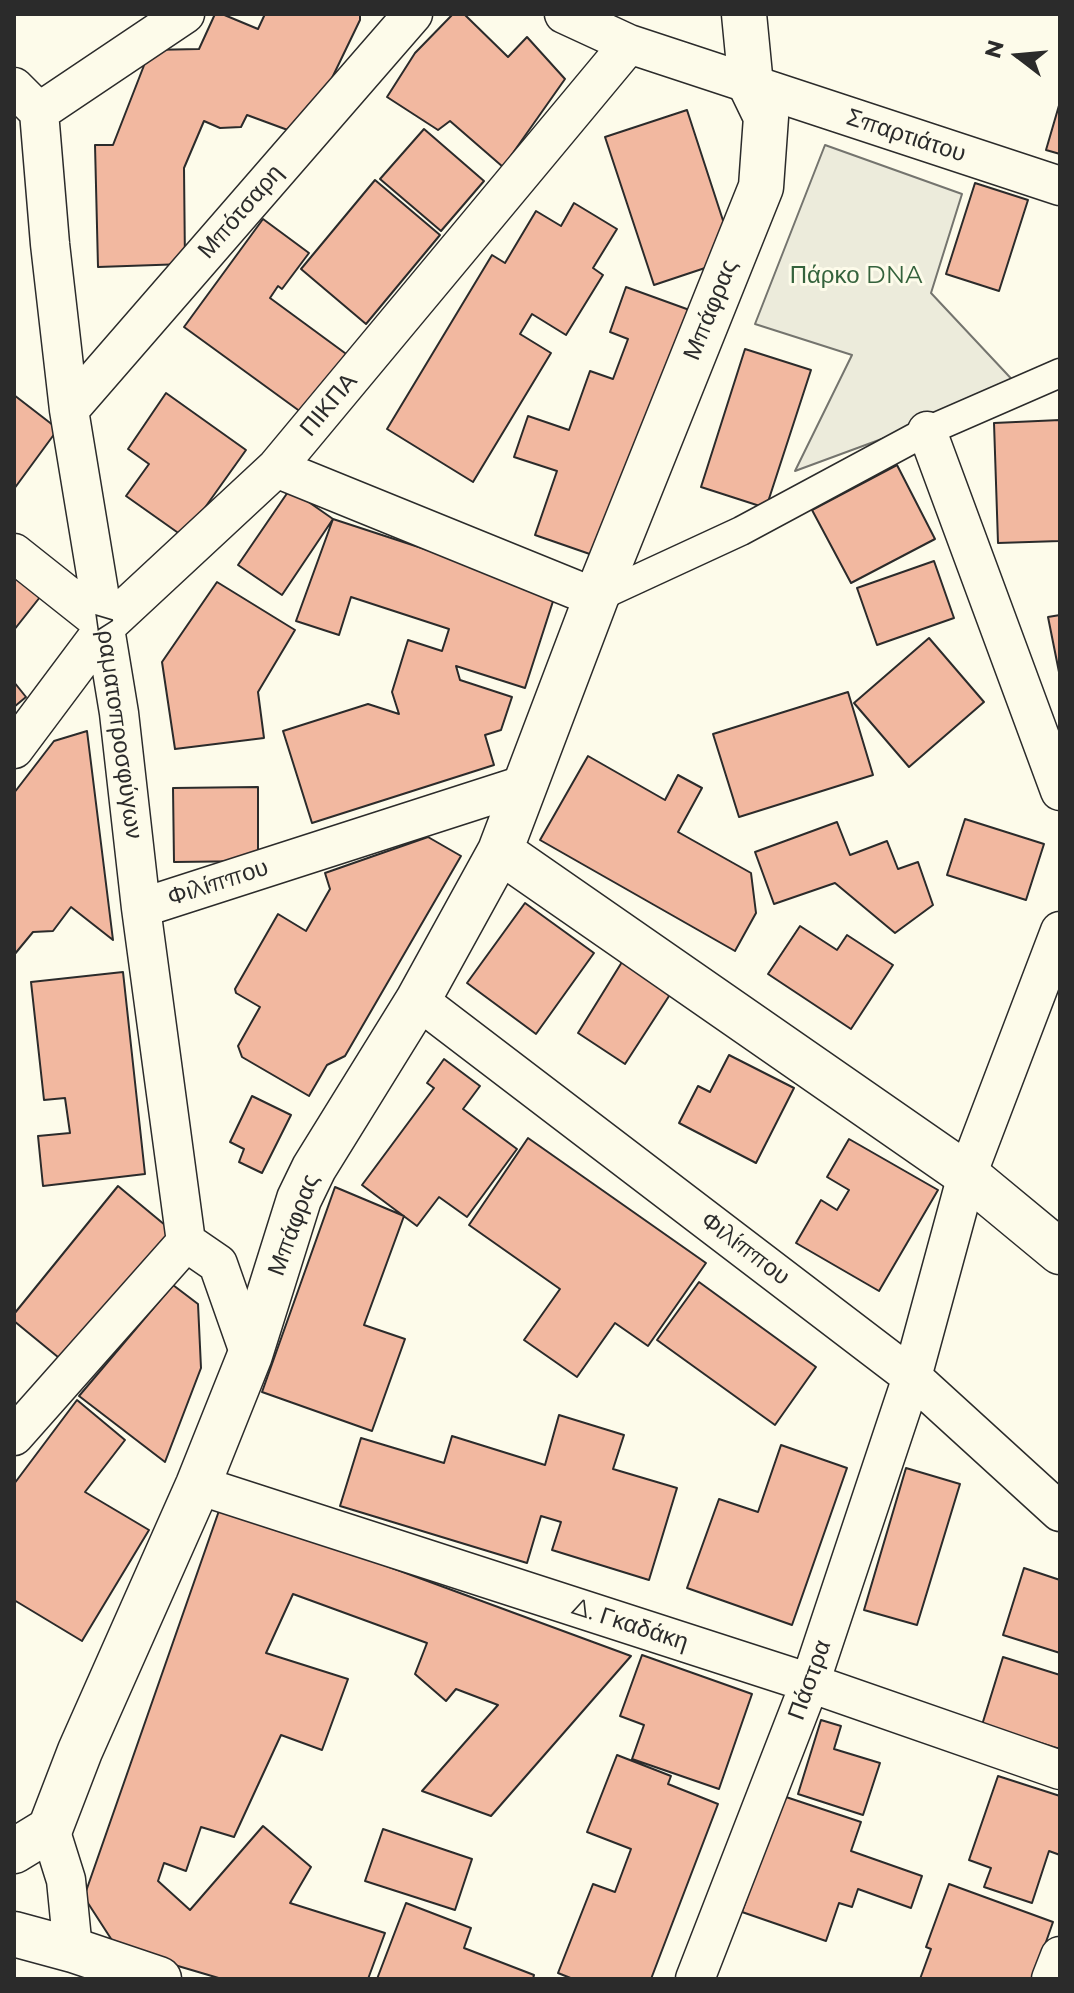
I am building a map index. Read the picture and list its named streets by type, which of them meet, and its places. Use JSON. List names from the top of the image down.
{
  "streets": {
    "street": [
      "Σπαρτιάτου",
      "Μπότσαρη",
      "Μπάφρας",
      "ΠΙΚΠΑ",
      "Δραματοπροσφύγων",
      "Φιλίππου",
      "Δ. Γκαδάκη",
      "Πάστρα"
    ]
  },
  "crossings": [
    ["Σπαρτιάτου", "Μπάφρας"],
    ["Σπαρτιάτου", "ΠΙΚΠΑ"],
    ["Μπότσαρη", "Δραματοπροσφύγων"],
    ["Μπάφρας", "Φιλίππου"],
    ["Μπάφρας", "Δ. Γκαδάκη"],
    ["ΠΙΚΠΑ", "Δραματοπροσφύγων"],
    ["Δραματοπροσφύγων", "Φιλίππου"],
    ["Φιλίππου", "Πάστρα"],
    ["Δ. Γκαδάκη", "Πάστρα"]
  ],
  "parks": ["Πάρκο DNA"],
  "north": "left"
}
